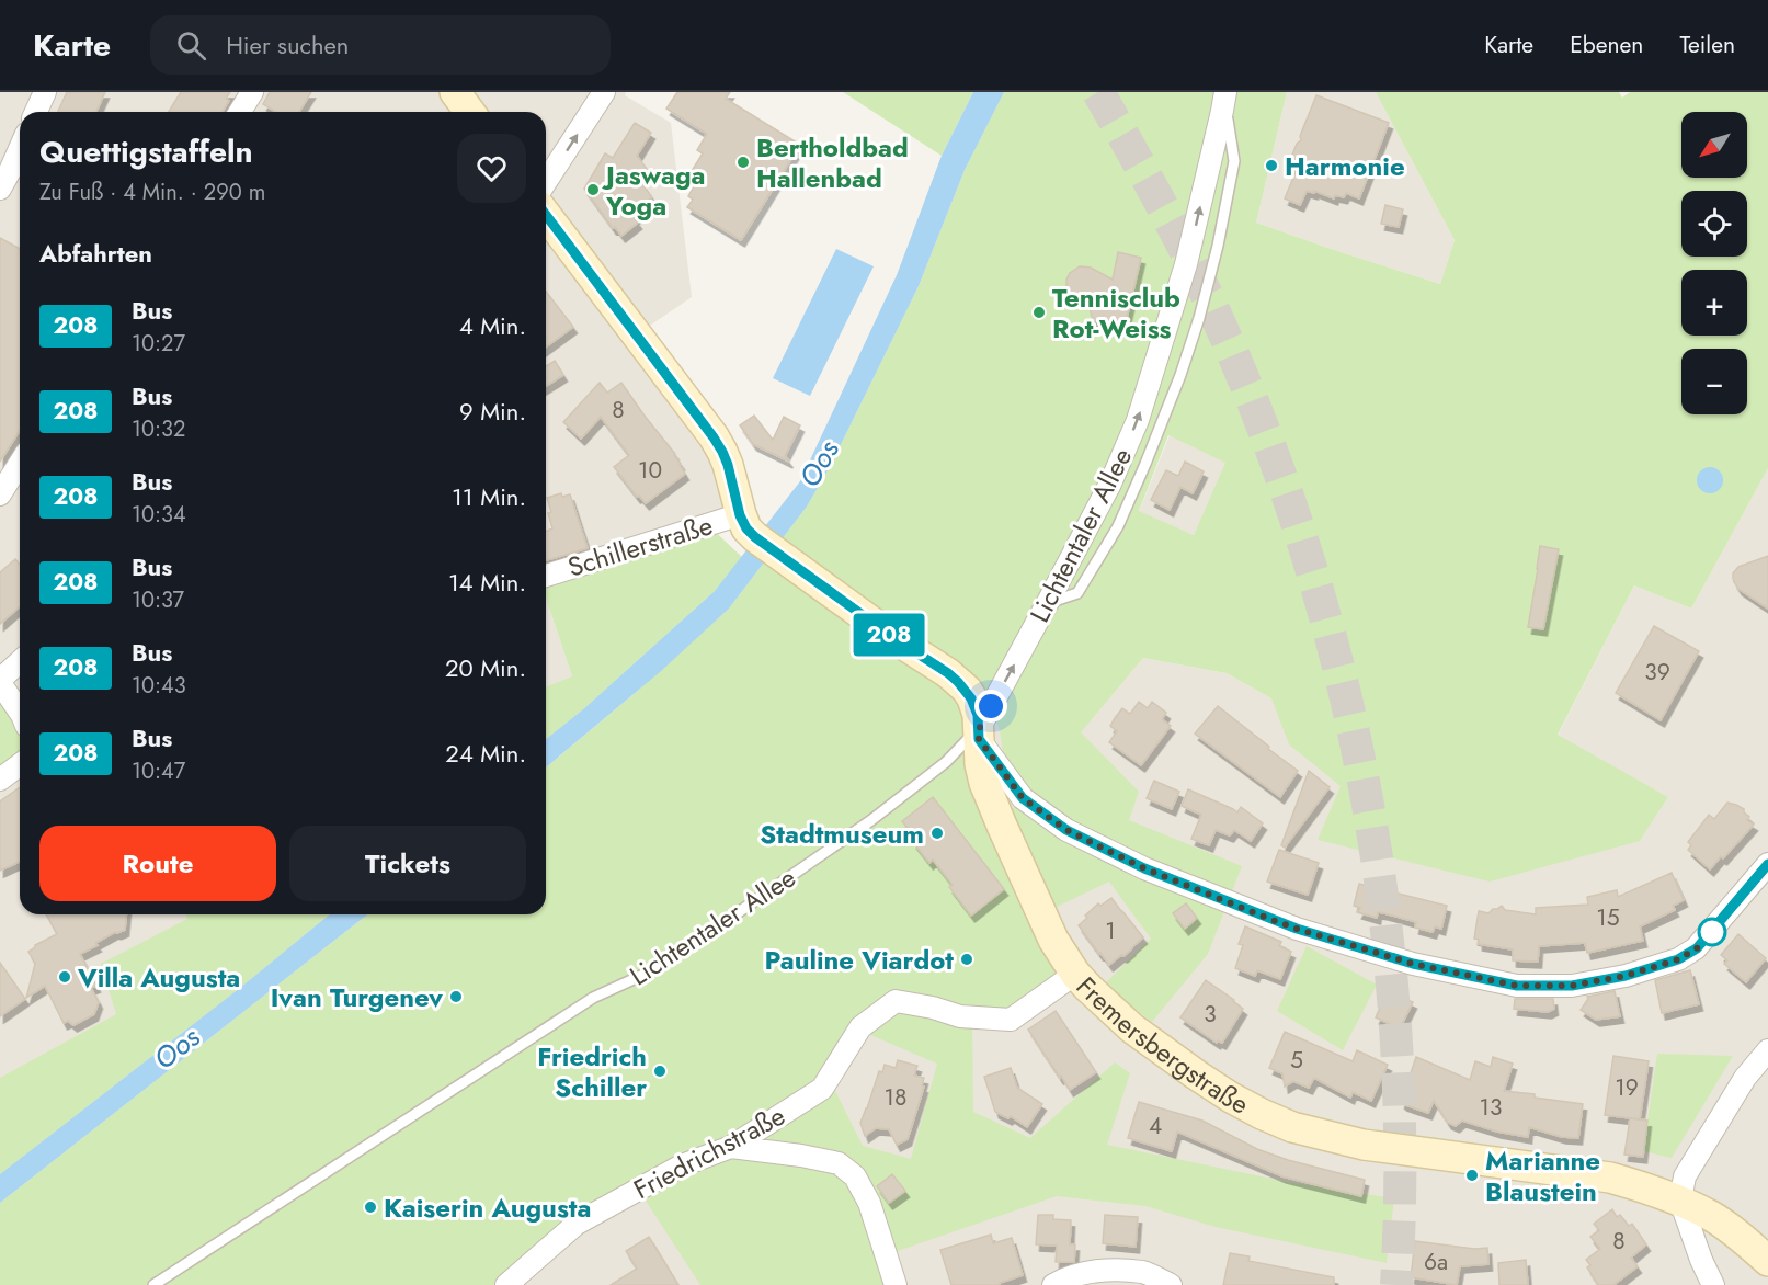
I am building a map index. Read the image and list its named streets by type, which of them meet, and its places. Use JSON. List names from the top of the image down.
{
  "streets": {
    "main road": ["Fremersbergstraße"],
    "street": ["Lichtentaler Allee", "Schillerstraße", "Friedrichstraße"]
  },
  "crossings": [
    ["Lichtentaler Allee", "Fremersbergstraße"],
    ["Schillerstraße", "Fremersbergstraße"],
    ["Fremersbergstraße", "Friedrichstraße"]
  ],
  "one_way": ["Lichtentaler Allee"],
  "water": ["Oos"],
  "places": [
    "Bertholdbad Hallenbad",
    "Harmonie",
    "Jaswaga Yoga",
    "Tennisclub Rot-Weiss",
    "Stadtmuseum",
    "Pauline Viardot",
    "Villa Augusta",
    "Ivan Turgenev",
    "Friedrich Schiller",
    "Marianne Blaustein",
    "Kaiserin Augusta"
  ],
  "lines": ["bus line 208"],
  "house_numbers": [
    "8",
    "10",
    "39",
    "15",
    "1",
    "3",
    "5",
    "19",
    "18",
    "13",
    "4",
    "8",
    "6a"
  ],
  "north": "bottom left",
  "page": {
    "header": "Karte",
    "search": "Hier suchen",
    "nav": ["Karte", "Ebenen", "Teilen"],
    "on_map": "208",
    "map_buttons": ["+", "−"],
    "heading": [
      ["Quettigstaffeln", "Zu Fuß · 4 Min. · 290 m"],
      "Abfahrten"
    ],
    "list": [
      {
        "mark": "208",
        "name": "Bus",
        "note": "10:27",
        "value": "4 Min."
      },
      {
        "mark": "208",
        "name": "Bus",
        "note": "10:32",
        "value": "9 Min."
      },
      {
        "mark": "208",
        "name": "Bus",
        "note": "10:34",
        "value": "11 Min."
      },
      {
        "mark": "208",
        "name": "Bus",
        "note": "10:37",
        "value": "14 Min."
      },
      {
        "mark": "208",
        "name": "Bus",
        "note": "10:43",
        "value": "20 Min."
      },
      {
        "mark": "208",
        "name": "Bus",
        "note": "10:47",
        "value": "24 Min."
      }
    ],
    "buttons": ["Route", "Tickets"]
  }
}
